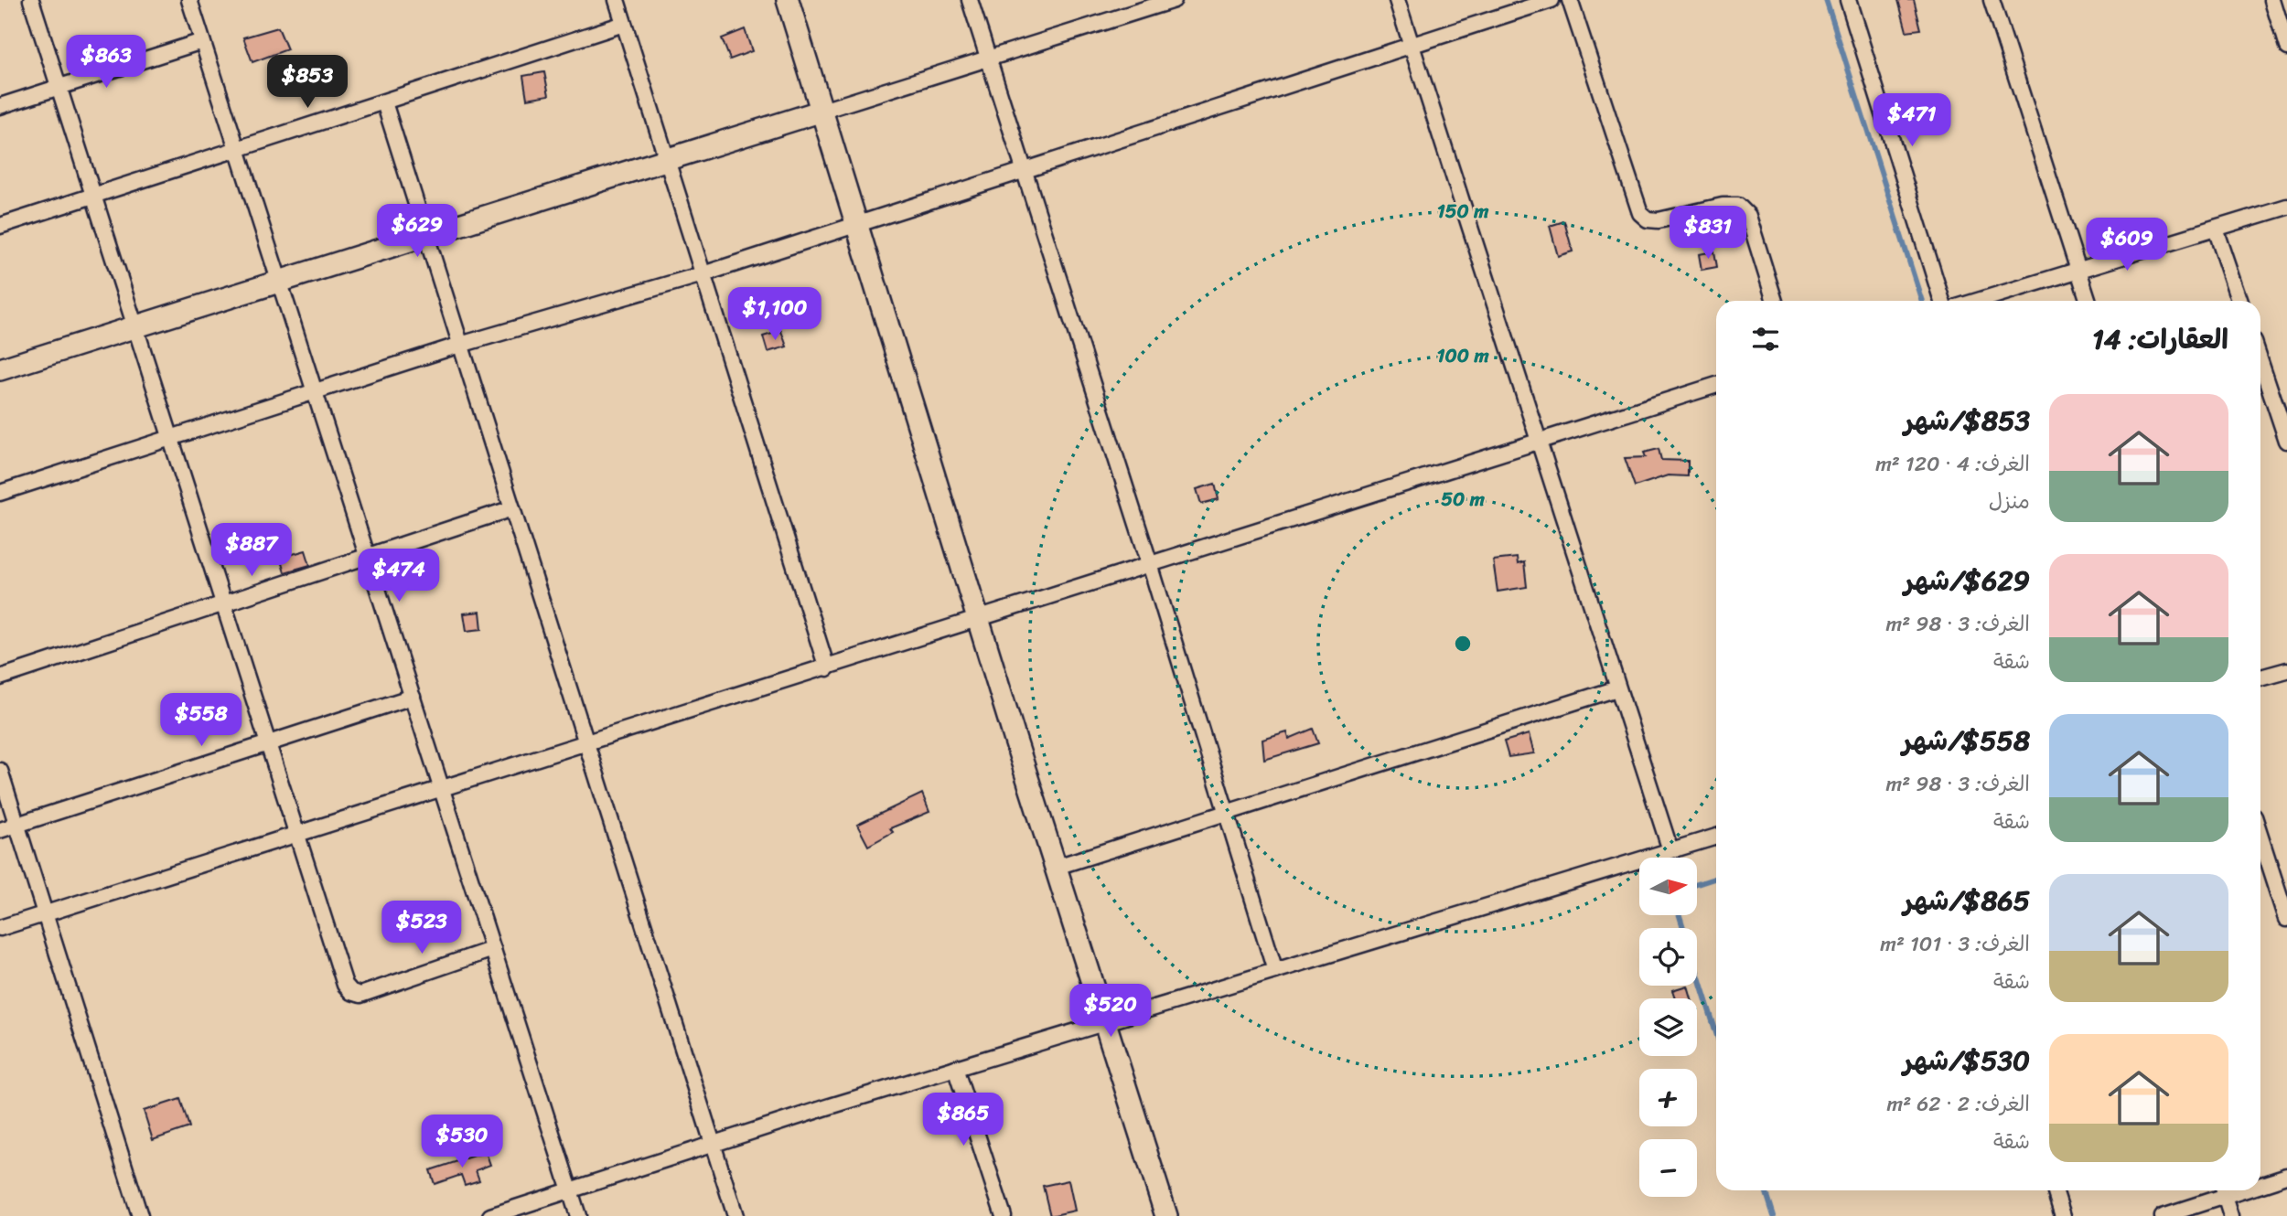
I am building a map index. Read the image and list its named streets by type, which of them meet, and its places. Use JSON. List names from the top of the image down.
{
  "north": "right",
  "page": {
    "price": [
      "$863",
      "$853",
      "$471",
      "$629",
      "$831",
      "$609",
      "$1,100",
      "$887",
      "$474",
      "$558",
      "$523",
      "$520",
      "$865",
      "$530"
    ],
    "heading": "العقارات: 14",
    "list": [
      {
        "name": "$853/شهر",
        "note": "الغرف: 4 · 120 m² · منزل"
      },
      {
        "name": "$629/شهر",
        "note": "الغرف: 3 · 98 m² · شقة"
      },
      {
        "name": "$558/شهر",
        "note": "الغرف: 3 · 98 m² · شقة"
      },
      {
        "name": "$865/شهر",
        "note": "الغرف: 3 · 101 m² · شقة"
      },
      {
        "name": "$530/شهر",
        "note": "الغرف: 2 · 62 m² · شقة"
      }
    ],
    "map_buttons": ["+", "−"]
  },
  "rings": ["150 m", "100 m", "50 m"]
}
